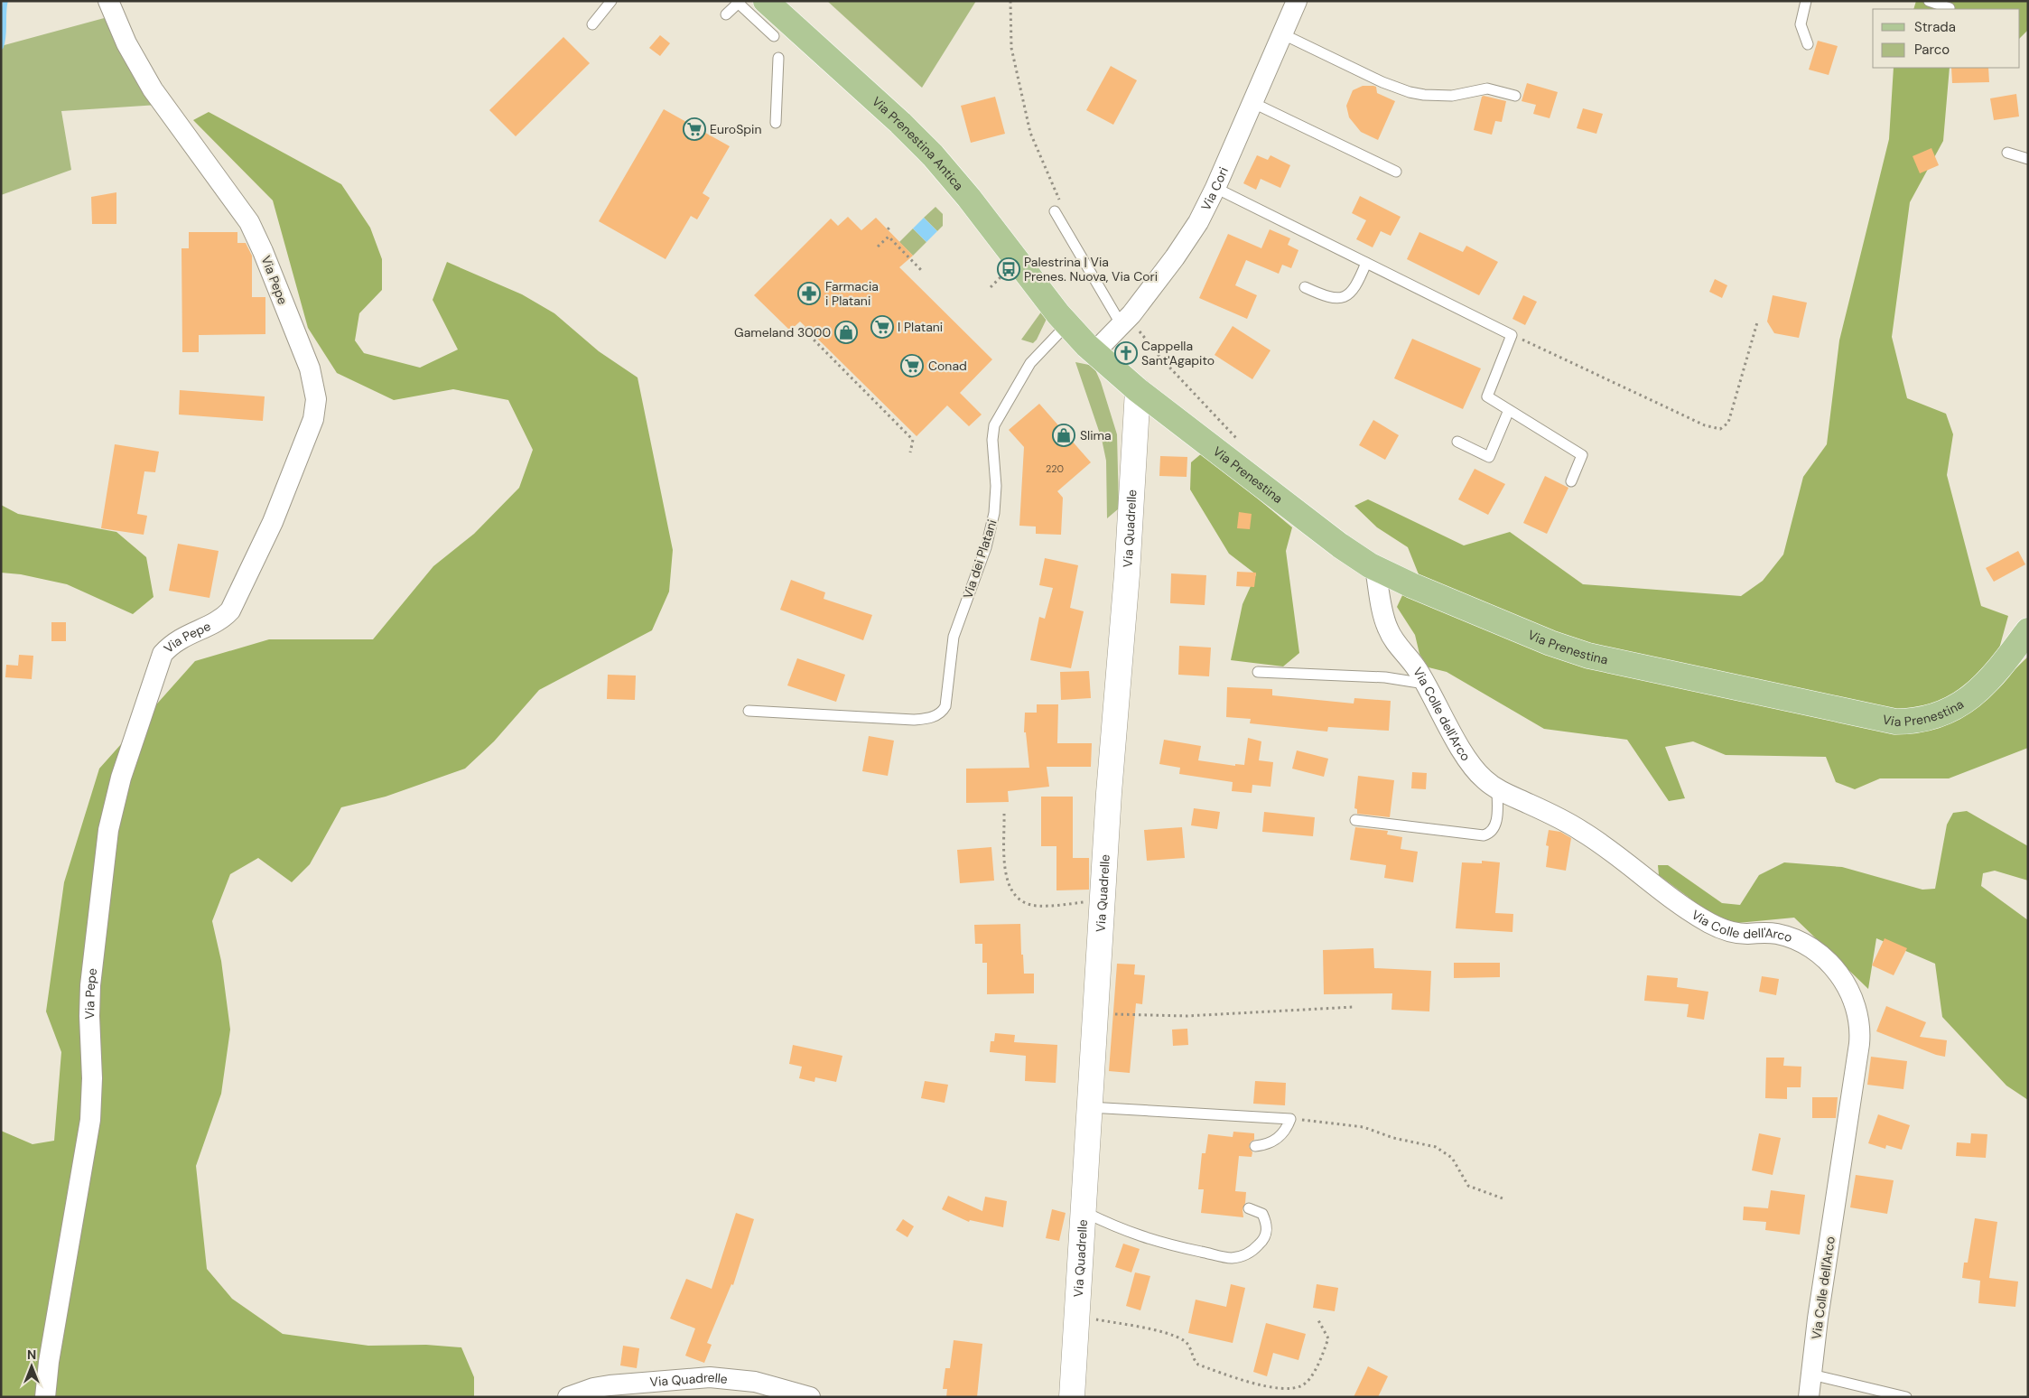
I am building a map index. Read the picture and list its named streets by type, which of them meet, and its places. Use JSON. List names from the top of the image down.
{
  "streets": {
    "main road": ["Via Prenestina Antica", "Via Prenestina"],
    "street": [
      "Via Cori",
      "Via Pepe",
      "Via Quadrelle",
      "Via Colle dell'Arco"
    ],
    "lane": ["Via dei Platani"]
  },
  "crossings": [
    ["Via Prenestina Antica", "Via Cori"],
    ["Via Prenestina Antica", "Via Prenestina"],
    ["Via Prenestina Antica", "Via dei Platani"],
    ["Via Cori", "Via Prenestina"],
    ["Via Prenestina", "Via Quadrelle"],
    ["Via Prenestina", "Via Colle dell'Arco"]
  ],
  "places": {
    "supermarket": ["EuroSpin", "I Platani", "Conad"],
    "bus stop": ["Palestrina | Via Prenes. Nuova, Via Cori"],
    "pharmacy": ["Farmacia i Platani"],
    "shop": ["Gameland 3000", "Slima"],
    "church": ["Cappella Sant'Agapito"]
  },
  "house_numbers": ["220"],
  "legend": ["Strada", "Parco"],
  "north": "top"
}
